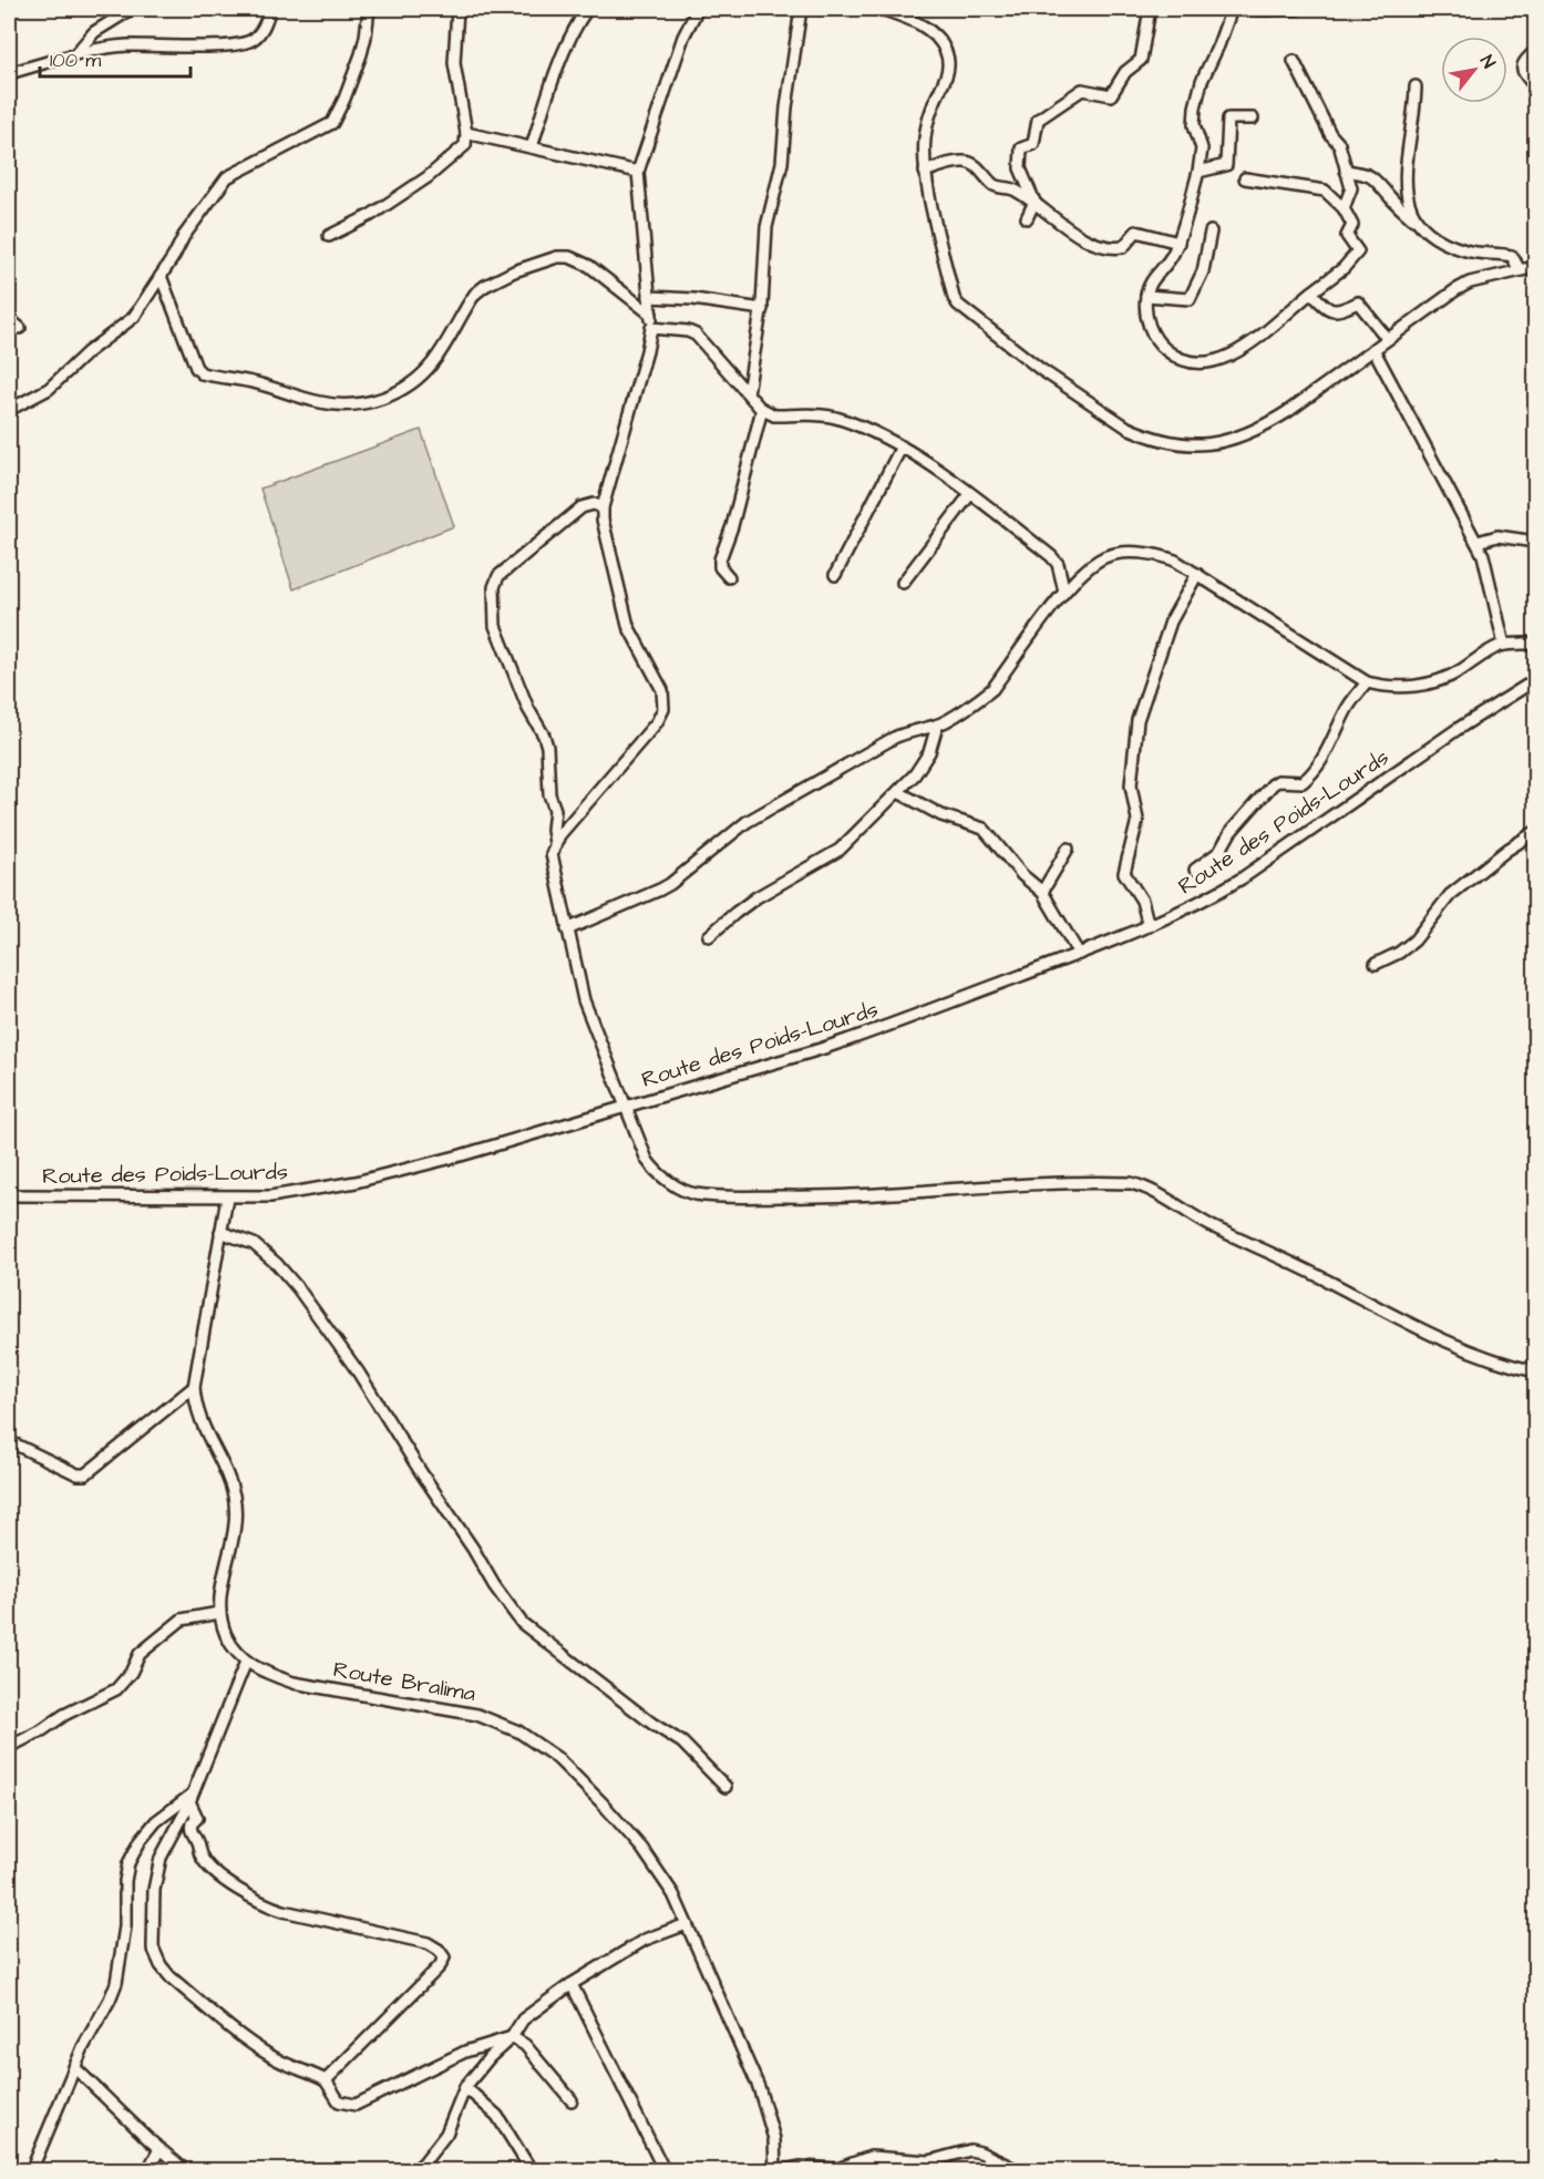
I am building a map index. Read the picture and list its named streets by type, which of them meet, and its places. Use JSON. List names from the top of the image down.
{
  "streets": {
    "street": ["Route des Poids-Lourds", "Route Bralima"]
  },
  "crossings": [
    ["Route des Poids-Lourds", "Route Bralima"]
  ],
  "scale_bar": "100 m",
  "north": "top right"
}
